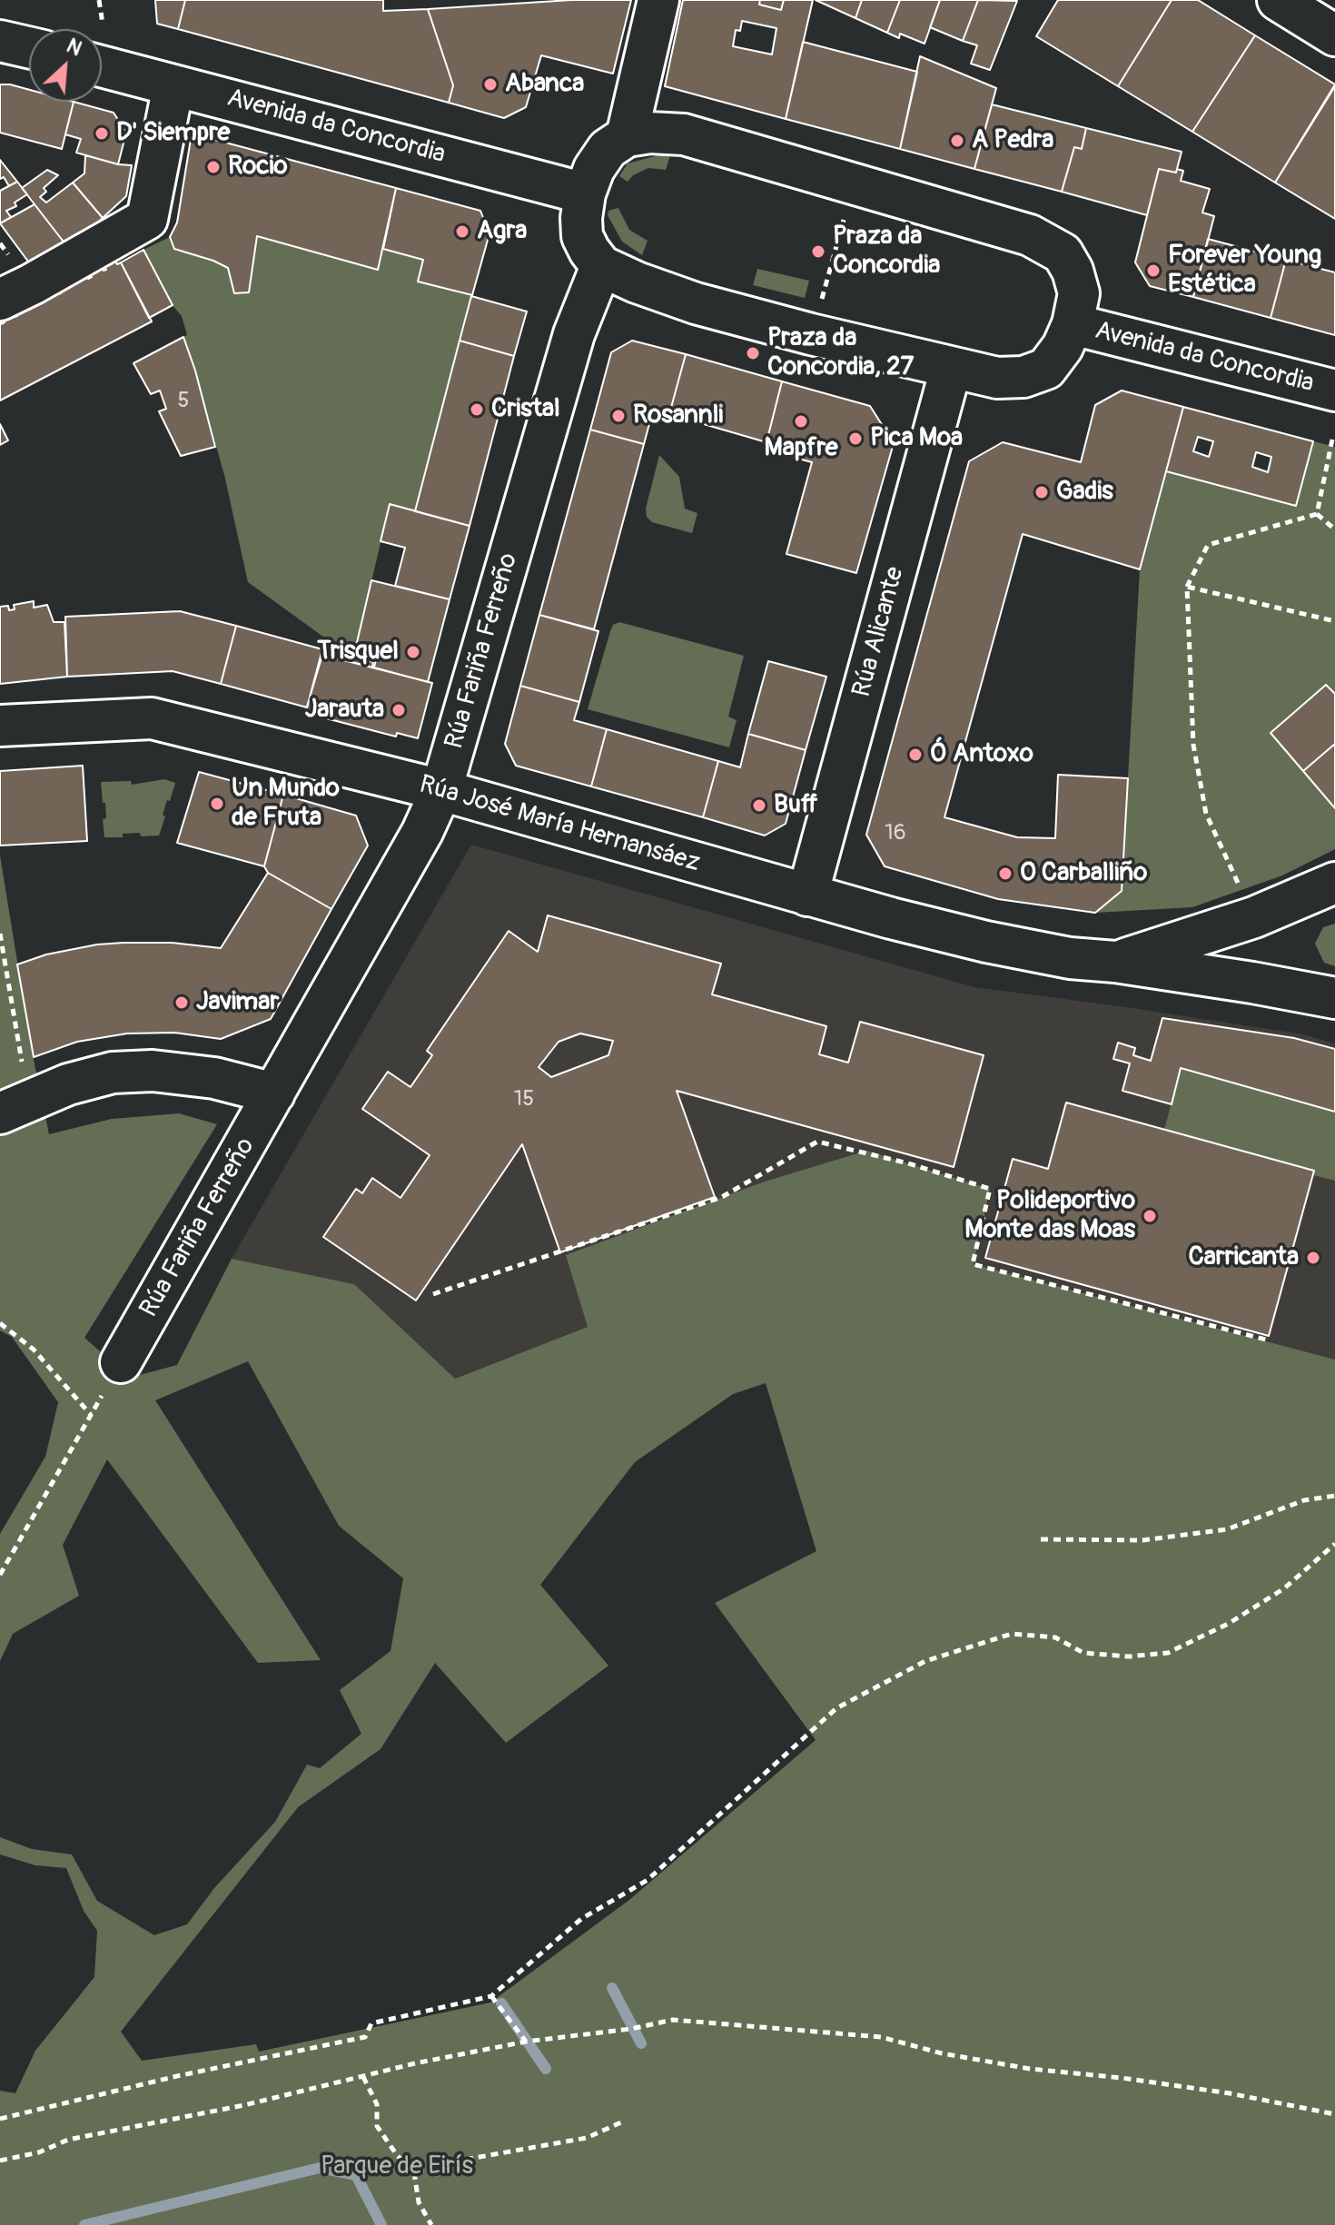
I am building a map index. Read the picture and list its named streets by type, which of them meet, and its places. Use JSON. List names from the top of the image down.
{
  "streets": {
    "street": [
      "Avenida da Concordia",
      "Rúa Alicante",
      "Rúa Fariña Ferreño",
      "Rúa José María Hernansáez"
    ]
  },
  "crossings": [
    ["Rúa Alicante", "Rúa José María Hernansáez"],
    ["Rúa Fariña Ferreño", "Rúa José María Hernansáez"]
  ],
  "parks": ["Parque de Eirís"],
  "places": [
    "Abanca",
    "D' Siempre",
    "A Pedra",
    "Rocio",
    "Agra",
    "Praza da Concordia",
    "Forever Young Estética",
    "Praza da Concordia, 27",
    "Cristal",
    "Rosannli",
    "Mapfre",
    "Pica Moa",
    "Gadis",
    "Trisquel",
    "Jarauta",
    "Ó Antoxo",
    "Un Mundo de Fruta",
    "Buff",
    "O Carballiño",
    "Javimar",
    "Polideportivo Monte das Moas",
    "Carricanta"
  ],
  "house_numbers": ["5", "16", "15"],
  "north": "top right"
}
